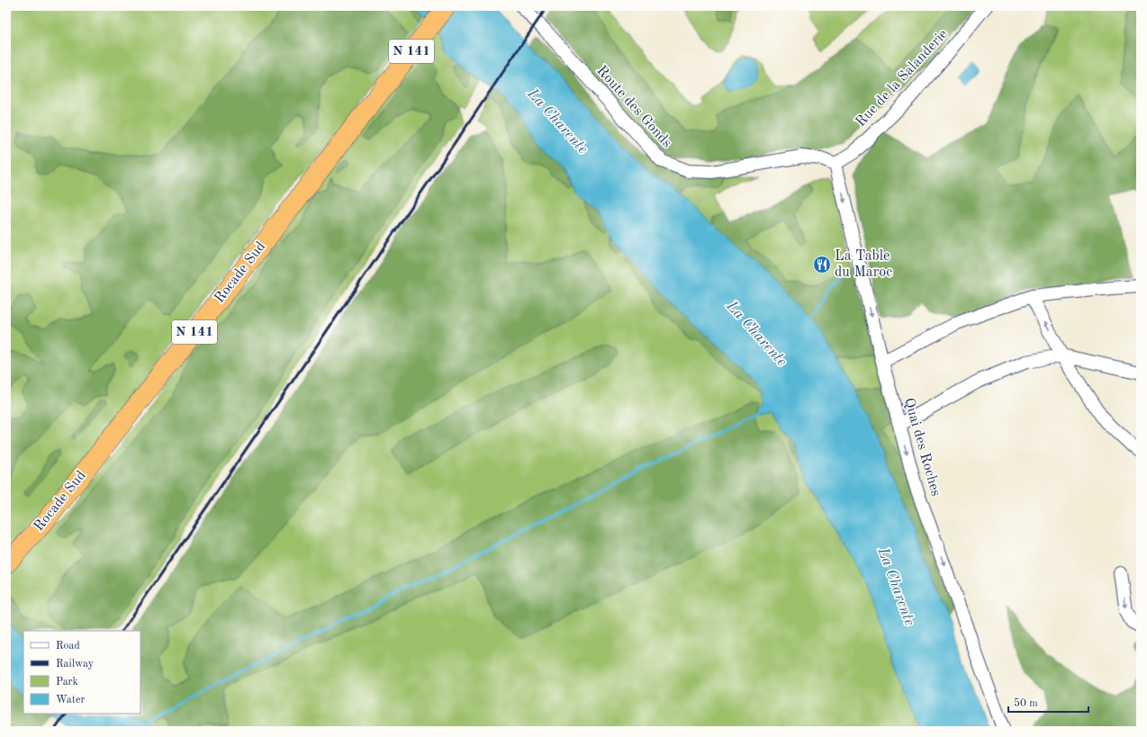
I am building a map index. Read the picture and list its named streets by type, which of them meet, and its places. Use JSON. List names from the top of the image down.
{
  "streets": {
    "highway": ["N 141", "Rocade Sud"],
    "street": ["Rue de la Salanderie", "Route des Gonds", "Quai des Roches"]
  },
  "crossings": [
    ["Rue de la Salanderie", "Route des Gonds"],
    ["Rue de la Salanderie", "Quai des Roches"],
    ["Route des Gonds", "Quai des Roches"]
  ],
  "one_way": ["Quai des Roches"],
  "water": ["La Charente"],
  "places": {
    "restaurant": ["La Table du Maroc"]
  },
  "legend": [
    "Road",
    "Railway",
    "Park",
    "Water"
  ],
  "scale_bar": "50 m"
}
